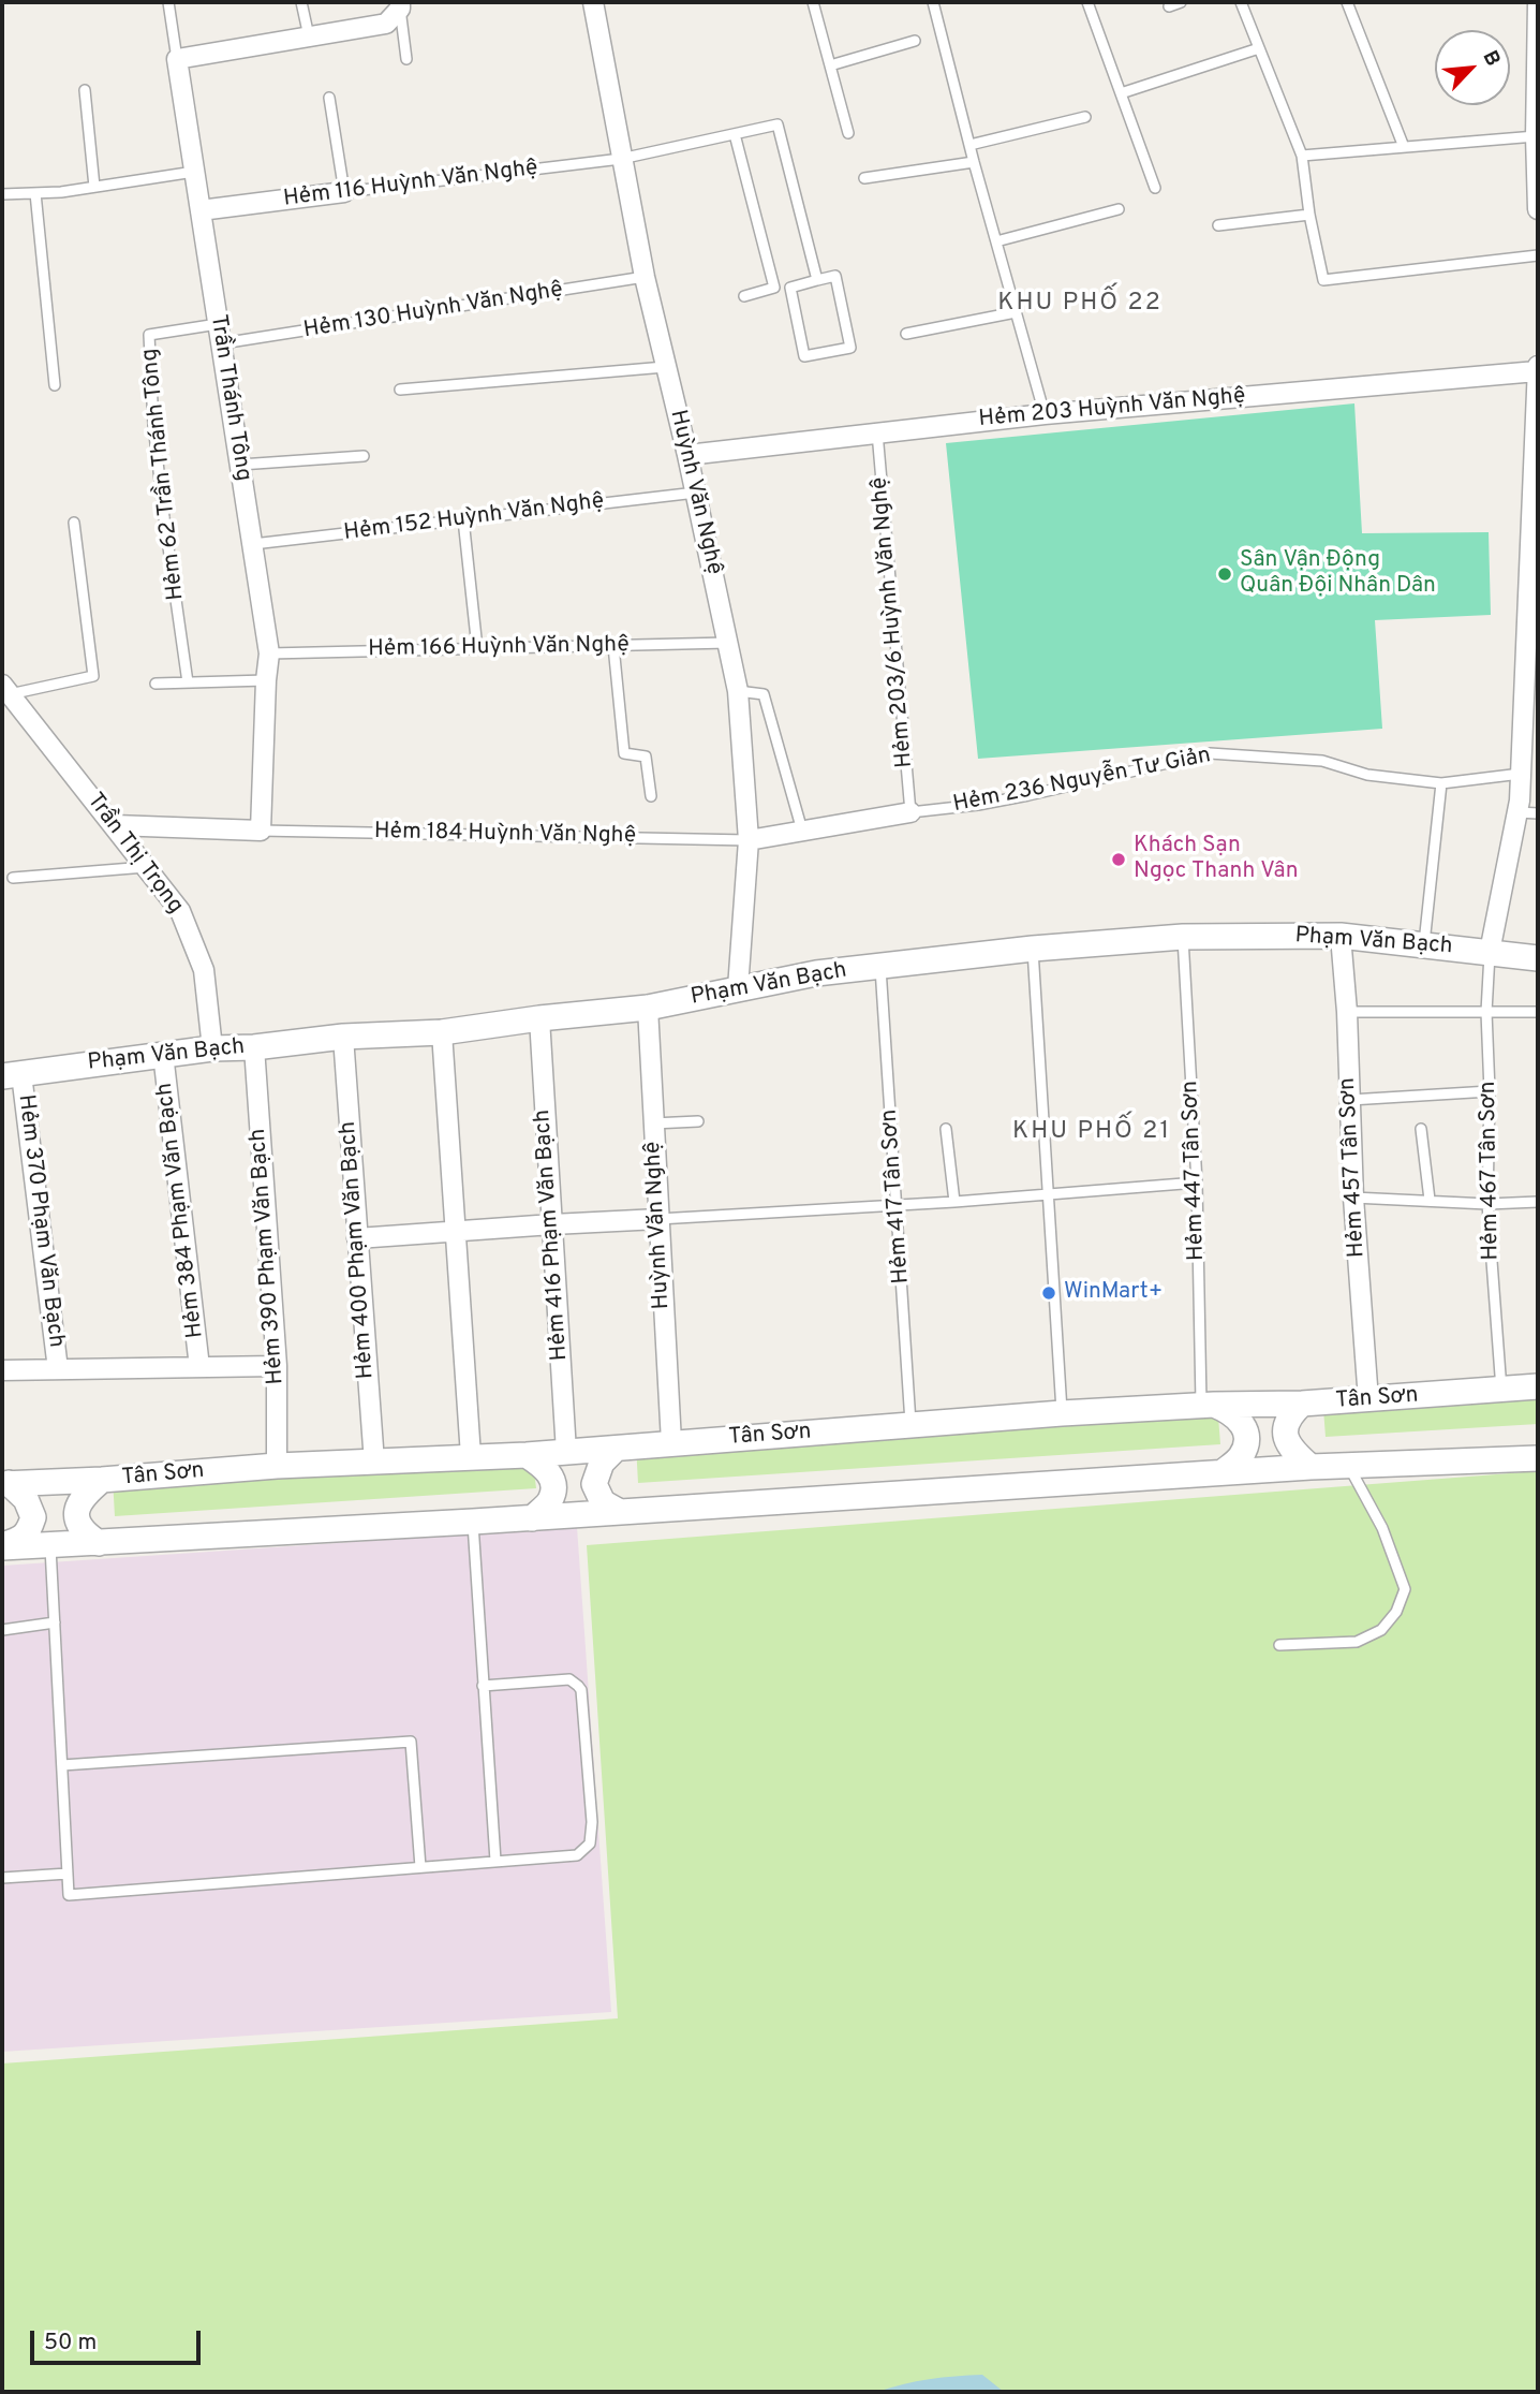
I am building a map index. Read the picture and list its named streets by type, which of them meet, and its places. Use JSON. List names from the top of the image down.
{
  "streets": {
    "street": [
      "Hẻm 116 Huỳnh Văn Nghệ",
      "Trần Thánh Tông",
      "Hẻm 203 Huỳnh Văn Nghệ",
      "Huỳnh Văn Nghệ",
      "Trần Thị Trọng",
      "Phạm Văn Bạch",
      "Hẻm 457 Tân Sơn",
      "Hẻm 384 Phạm Văn Bạch",
      "Hẻm 370 Phạm Văn Bạch",
      "Hẻm 416 Phạm Văn Bạch",
      "Hẻm 400 Phạm Văn Bạch",
      "Hẻm 390 Phạm Văn Bạch",
      "Tân Sơn"
    ],
    "lane": [
      "Hẻm 130 Huỳnh Văn Nghệ",
      "Hẻm 62 Trần Thánh Tông",
      "Hẻm 152 Huỳnh Văn Nghệ",
      "Hẻm 203/6 Huỳnh Văn Nghệ",
      "Hẻm 166 Huỳnh Văn Nghệ",
      "Hẻm 236 Nguyễn Tư Giản",
      "Hẻm 184 Huỳnh Văn Nghệ",
      "Hẻm 447 Tân Sơn",
      "Hẻm 467 Tân Sơn",
      "Hẻm 417 Tân Sơn"
    ]
  },
  "crossings": [
    ["Hẻm 116 Huỳnh Văn Nghệ", "Trần Thánh Tông"],
    ["Hẻm 116 Huỳnh Văn Nghệ", "Huỳnh Văn Nghệ"],
    ["Hẻm 130 Huỳnh Văn Nghệ", "Trần Thánh Tông"],
    ["Hẻm 130 Huỳnh Văn Nghệ", "Hẻm 62 Trần Thánh Tông"],
    ["Hẻm 130 Huỳnh Văn Nghệ", "Huỳnh Văn Nghệ"],
    ["Trần Thánh Tông", "Hẻm 62 Trần Thánh Tông"],
    ["Trần Thánh Tông", "Hẻm 152 Huỳnh Văn Nghệ"],
    ["Trần Thánh Tông", "Hẻm 166 Huỳnh Văn Nghệ"],
    ["Trần Thánh Tông", "Hẻm 184 Huỳnh Văn Nghệ"],
    ["Hẻm 203 Huỳnh Văn Nghệ", "Huỳnh Văn Nghệ"],
    ["Hẻm 203 Huỳnh Văn Nghệ", "Hẻm 203/6 Huỳnh Văn Nghệ"],
    ["Huỳnh Văn Nghệ", "Hẻm 152 Huỳnh Văn Nghệ"],
    ["Huỳnh Văn Nghệ", "Hẻm 166 Huỳnh Văn Nghệ"],
    ["Huỳnh Văn Nghệ", "Hẻm 184 Huỳnh Văn Nghệ"],
    ["Huỳnh Văn Nghệ", "Phạm Văn Bạch"],
    ["Huỳnh Văn Nghệ", "Tân Sơn"],
    ["Hẻm 203/6 Huỳnh Văn Nghệ", "Hẻm 236 Nguyễn Tư Giản"],
    ["Trần Thị Trọng", "Phạm Văn Bạch"],
    ["Phạm Văn Bạch", "Hẻm 457 Tân Sơn"],
    ["Phạm Văn Bạch", "Hẻm 447 Tân Sơn"],
    ["Phạm Văn Bạch", "Hẻm 467 Tân Sơn"],
    ["Phạm Văn Bạch", "Hẻm 417 Tân Sơn"],
    ["Phạm Văn Bạch", "Hẻm 384 Phạm Văn Bạch"],
    ["Phạm Văn Bạch", "Hẻm 370 Phạm Văn Bạch"],
    ["Phạm Văn Bạch", "Hẻm 416 Phạm Văn Bạch"],
    ["Phạm Văn Bạch", "Hẻm 400 Phạm Văn Bạch"],
    ["Phạm Văn Bạch", "Hẻm 390 Phạm Văn Bạch"],
    ["Hẻm 457 Tân Sơn", "Tân Sơn"],
    ["Hẻm 447 Tân Sơn", "Tân Sơn"],
    ["Hẻm 467 Tân Sơn", "Tân Sơn"],
    ["Hẻm 417 Tân Sơn", "Tân Sơn"],
    ["Hẻm 384 Phạm Văn Bạch", "Hẻm 370 Phạm Văn Bạch"],
    ["Hẻm 370 Phạm Văn Bạch", "Hẻm 390 Phạm Văn Bạch"],
    ["Hẻm 416 Phạm Văn Bạch", "Tân Sơn"],
    ["Hẻm 400 Phạm Văn Bạch", "Tân Sơn"],
    ["Hẻm 390 Phạm Văn Bạch", "Tân Sơn"]
  ],
  "districts": ["KHU PHỐ 22", "KHU PHỐ 21"],
  "places": ["Sân Vận Động Quân Đội Nhân Dân", "Khách Sạn Ngọc Thanh Vân", "WinMart+"],
  "scale_bar": "50 m",
  "north": "top right"
}
